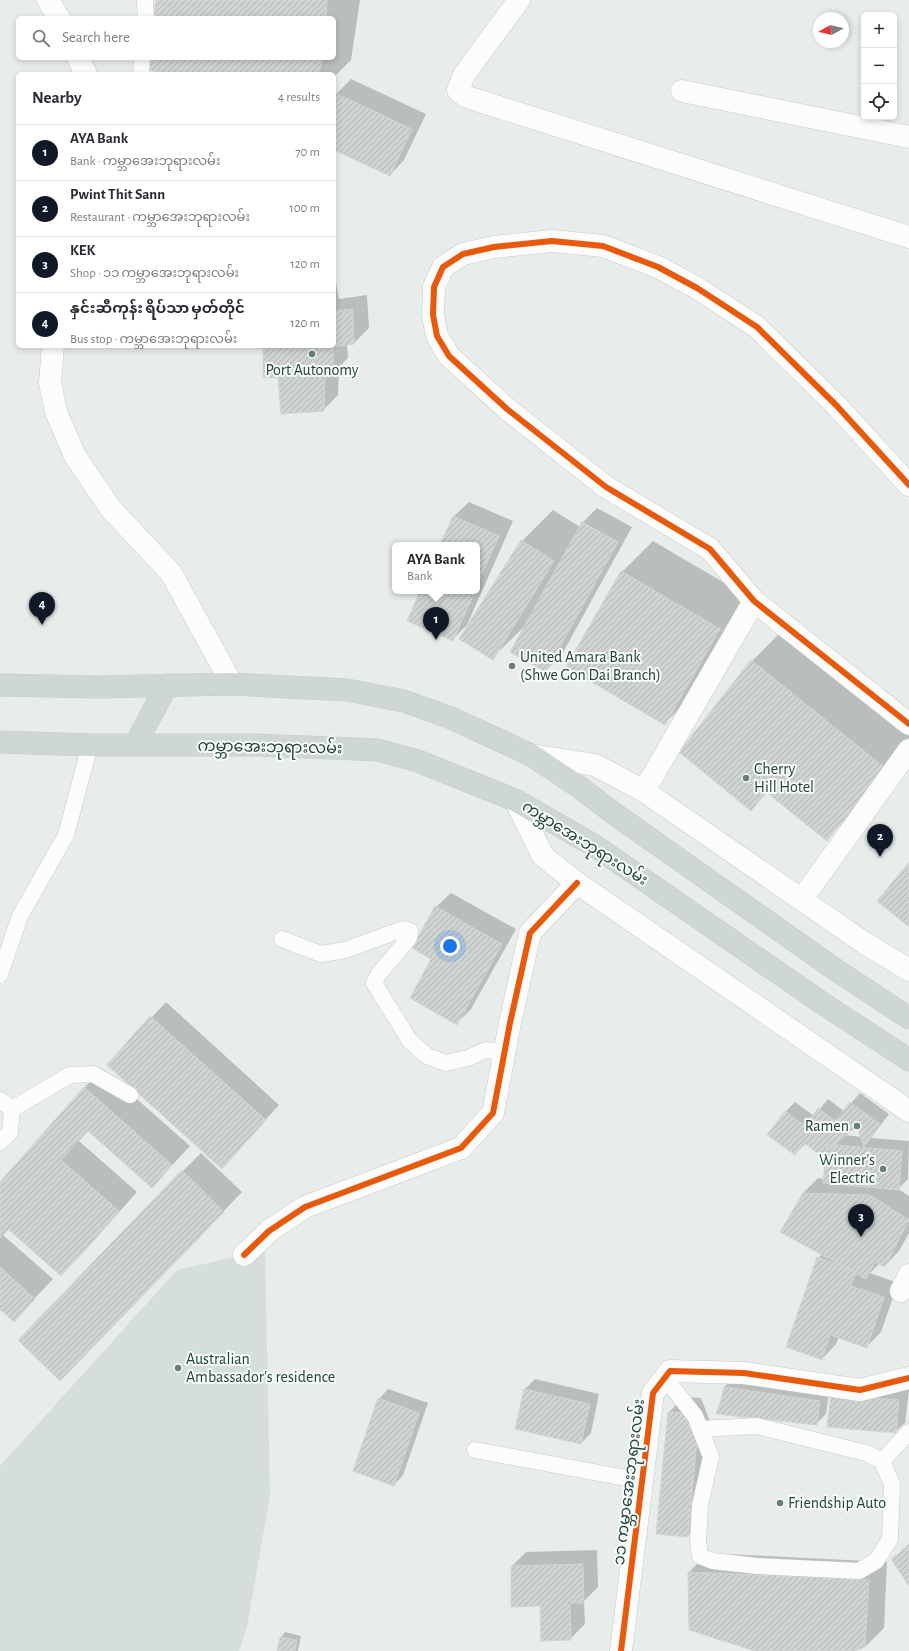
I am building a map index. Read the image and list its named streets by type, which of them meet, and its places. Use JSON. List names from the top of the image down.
{
  "streets": {
    "main road": ["ကမ္ဘာအေးဘုရားလမ်း"],
    "street": ["၁၁ ကမ္ဘာအေးဘုရားလမ်း"]
  },
  "places": [
    "Port Autonomy",
    "United Amara Bank (Shwe Gon Dai Branch)",
    "Cherry Hill Hotel",
    "Ramen",
    "Winner's Electric",
    "Australian Ambassador's residence",
    "Friendship Auto"
  ],
  "north": "left",
  "page": {
    "map_buttons": ["+", "−"],
    "search": "Search here",
    "heading": ["Nearby", "4 results"],
    "list": [
      {
        "mark": "1",
        "name": "AYA Bank",
        "note": "Bank · ကမ္ဘာအေးဘုရားလမ်း",
        "value": "70 m"
      },
      {
        "mark": "2",
        "name": "Pwint Thit Sann",
        "note": "Restaurant · ကမ္ဘာအေးဘုရားလမ်း",
        "value": "100 m"
      },
      {
        "mark": "3",
        "name": "KEK",
        "note": "Shop · ၁၁ ကမ္ဘာအေးဘုရားလမ်း",
        "value": "120 m"
      },
      {
        "mark": "4",
        "name": "နှင်းဆီကုန်း ရိပ်သာ မှတ်တိုင်",
        "note": "Bus stop · ကမ္ဘာအေးဘုရားလမ်း",
        "value": "120 m"
      }
    ],
    "popup": ["AYA Bank", "Bank"],
    "pins": [
      "4",
      "1",
      "2",
      "3"
    ]
  }
}
